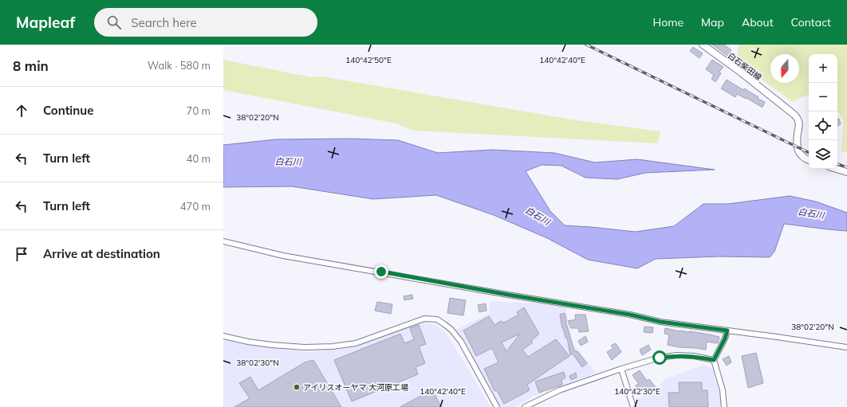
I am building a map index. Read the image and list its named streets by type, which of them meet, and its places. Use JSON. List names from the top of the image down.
{
  "water": ["白石川"],
  "places": ["アイリスオーヤマ 大河原工場"],
  "north": "bottom",
  "page": {
    "header": "Mapleaf",
    "search": "Search here",
    "nav": [
      "Home",
      "Map",
      "About",
      "Contact"
    ],
    "heading": ["8 min", "Walk · 580 m"],
    "map_buttons": ["+", "−"],
    "list": [
      ["Continue", "70 m"],
      ["Turn left", "40 m"],
      ["Turn left", "470 m"],
      "Arrive at destination"
    ]
  },
  "coordinates": [
    "140°42'40\"E",
    "140°42'50\"E",
    "38°02'20\"N",
    "38°02'30\"N",
    "140°42'30\"E"
  ]
}
